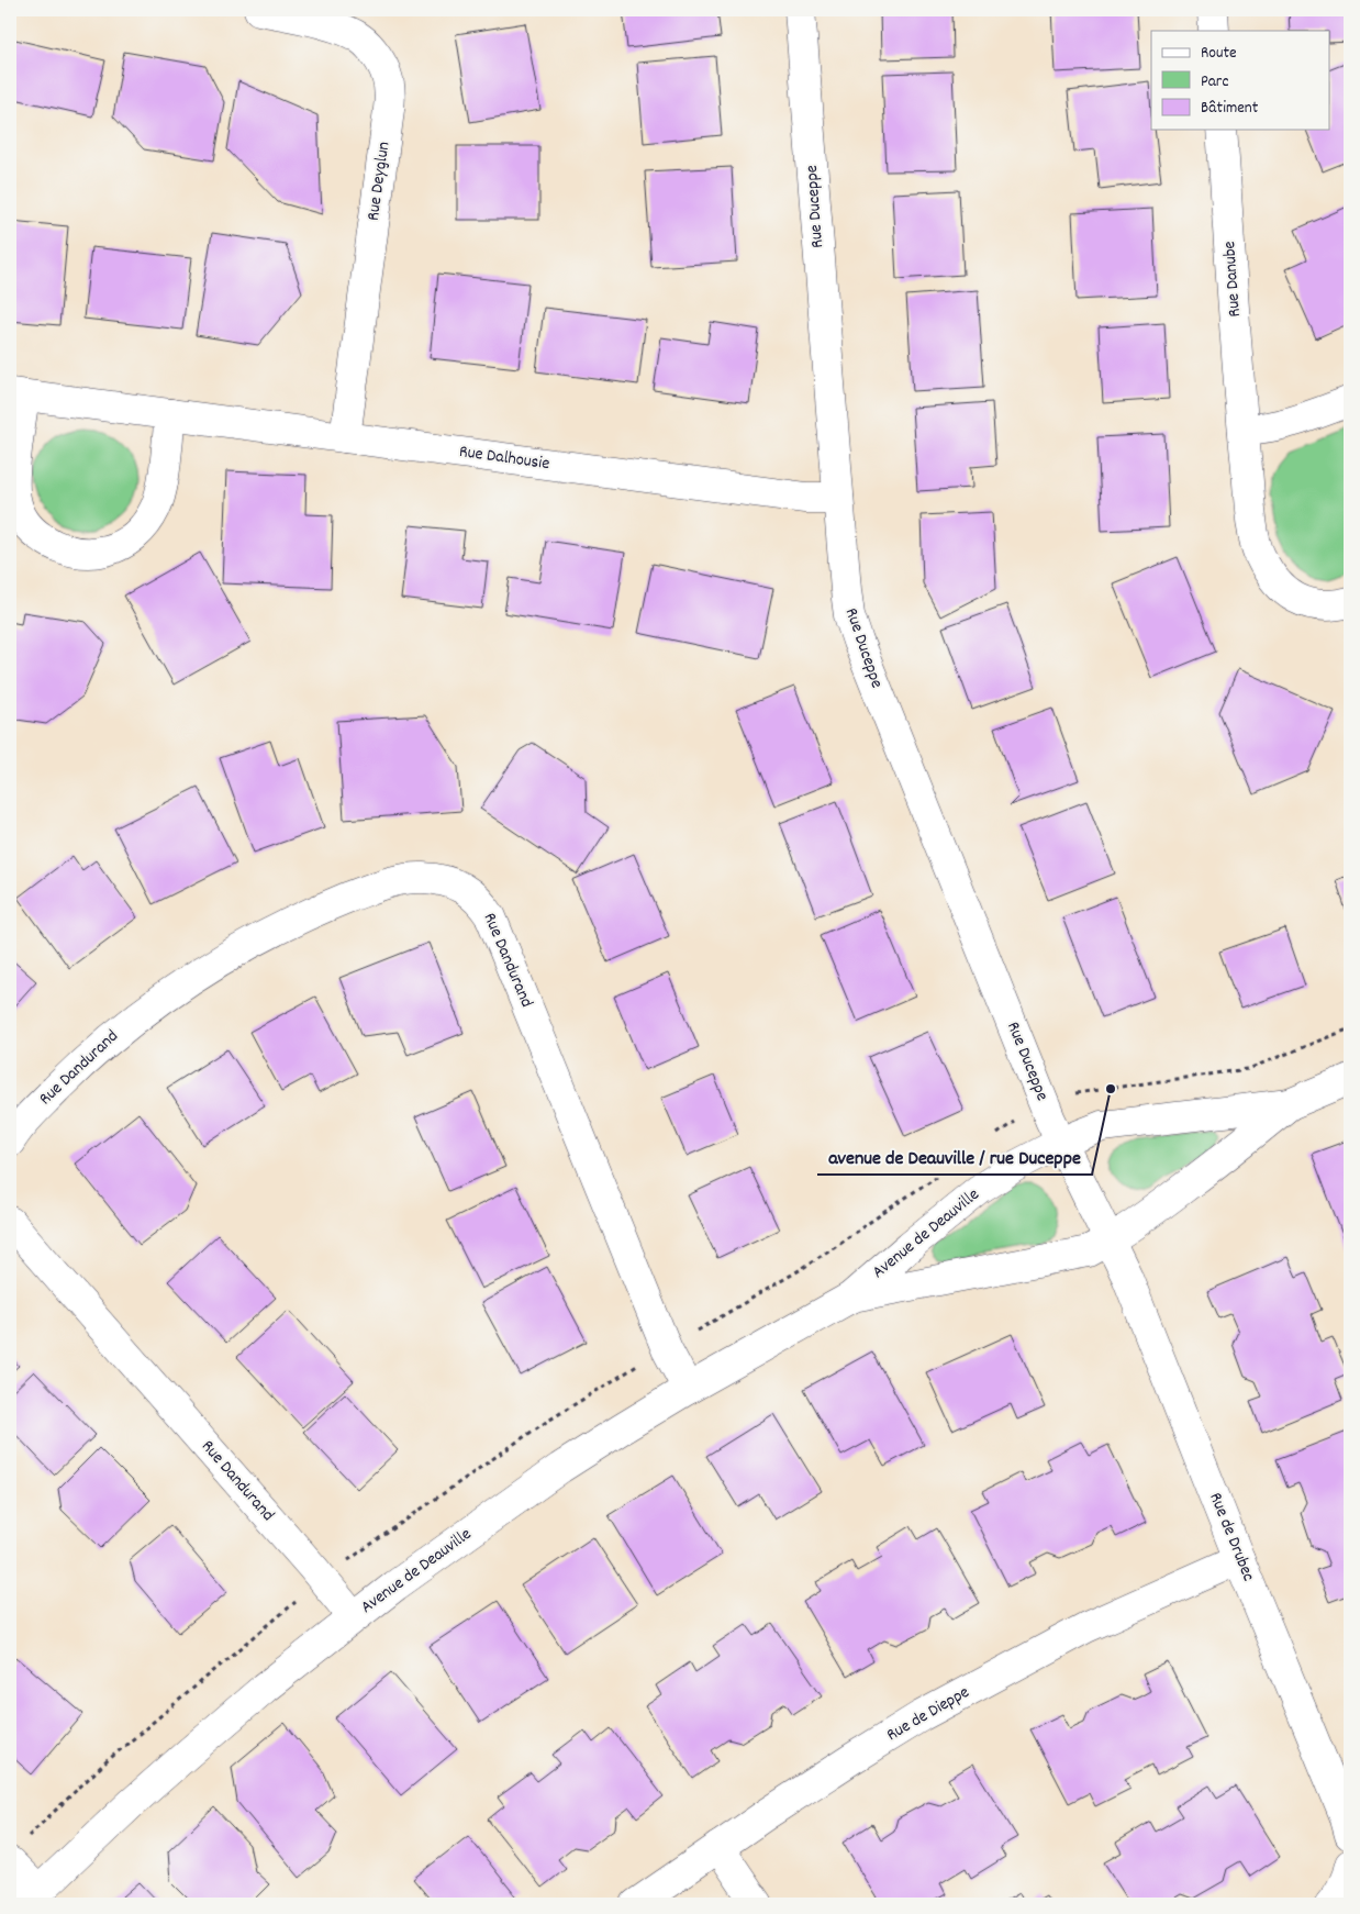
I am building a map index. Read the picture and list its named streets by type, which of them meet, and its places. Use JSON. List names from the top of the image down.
{
  "streets": {
    "street": [
      "Rue Deyglun",
      "Rue Duceppe",
      "Rue Danube",
      "Rue Dalhousie",
      "Rue Dandurand",
      "Avenue de Deauville",
      "Rue de Drubec",
      "Rue de Dieppe"
    ]
  },
  "crossings": [
    ["Rue Deyglun", "Rue Dalhousie"],
    ["Rue Duceppe", "Rue Dalhousie"],
    ["Rue Duceppe", "Avenue de Deauville"],
    ["Rue Duceppe", "Rue de Drubec"],
    ["Rue Dandurand", "Avenue de Deauville"],
    ["Avenue de Deauville", "Rue de Drubec"],
    ["Rue de Drubec", "Rue de Dieppe"]
  ],
  "places": ["avenue de Deauville / rue Duceppe"],
  "legend": ["Route", "Parc", "Bâtiment"]
}
